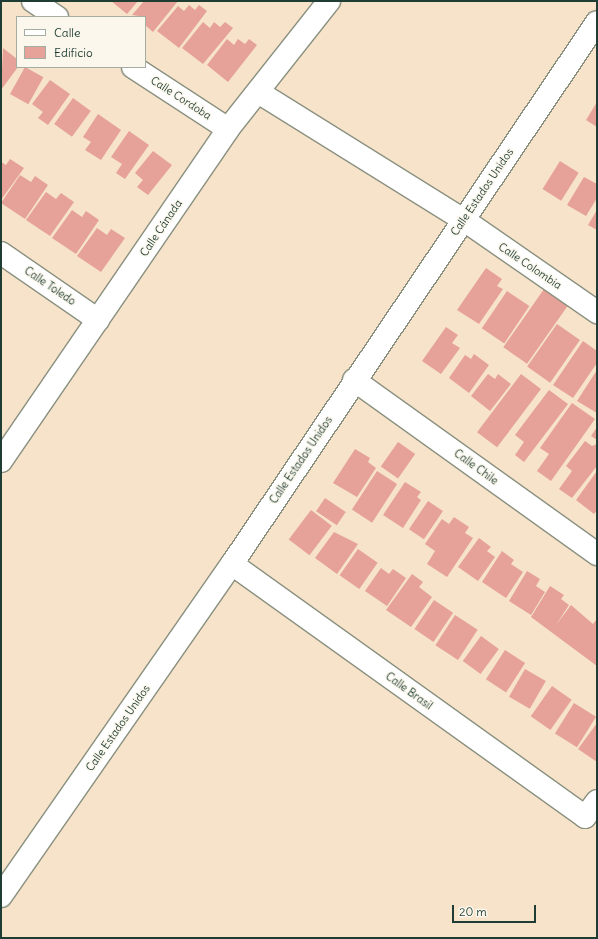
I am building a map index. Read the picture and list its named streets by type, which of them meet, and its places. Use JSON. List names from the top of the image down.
{
  "streets": {
    "street": [
      "Calle Cordoba",
      "Calle Estados Unidos",
      "Calle Cánada",
      "Calle Colombia",
      "Calle Toledo",
      "Calle Chile",
      "Calle Brasil"
    ]
  },
  "crossings": [
    ["Calle Cordoba", "Calle Cánada"],
    ["Calle Estados Unidos", "Calle Colombia"],
    ["Calle Estados Unidos", "Calle Chile"],
    ["Calle Estados Unidos", "Calle Brasil"],
    ["Calle Cánada", "Calle Colombia"],
    ["Calle Cánada", "Calle Toledo"]
  ],
  "legend": ["Calle", "Edificio"],
  "scale_bar": "20 m"
}
